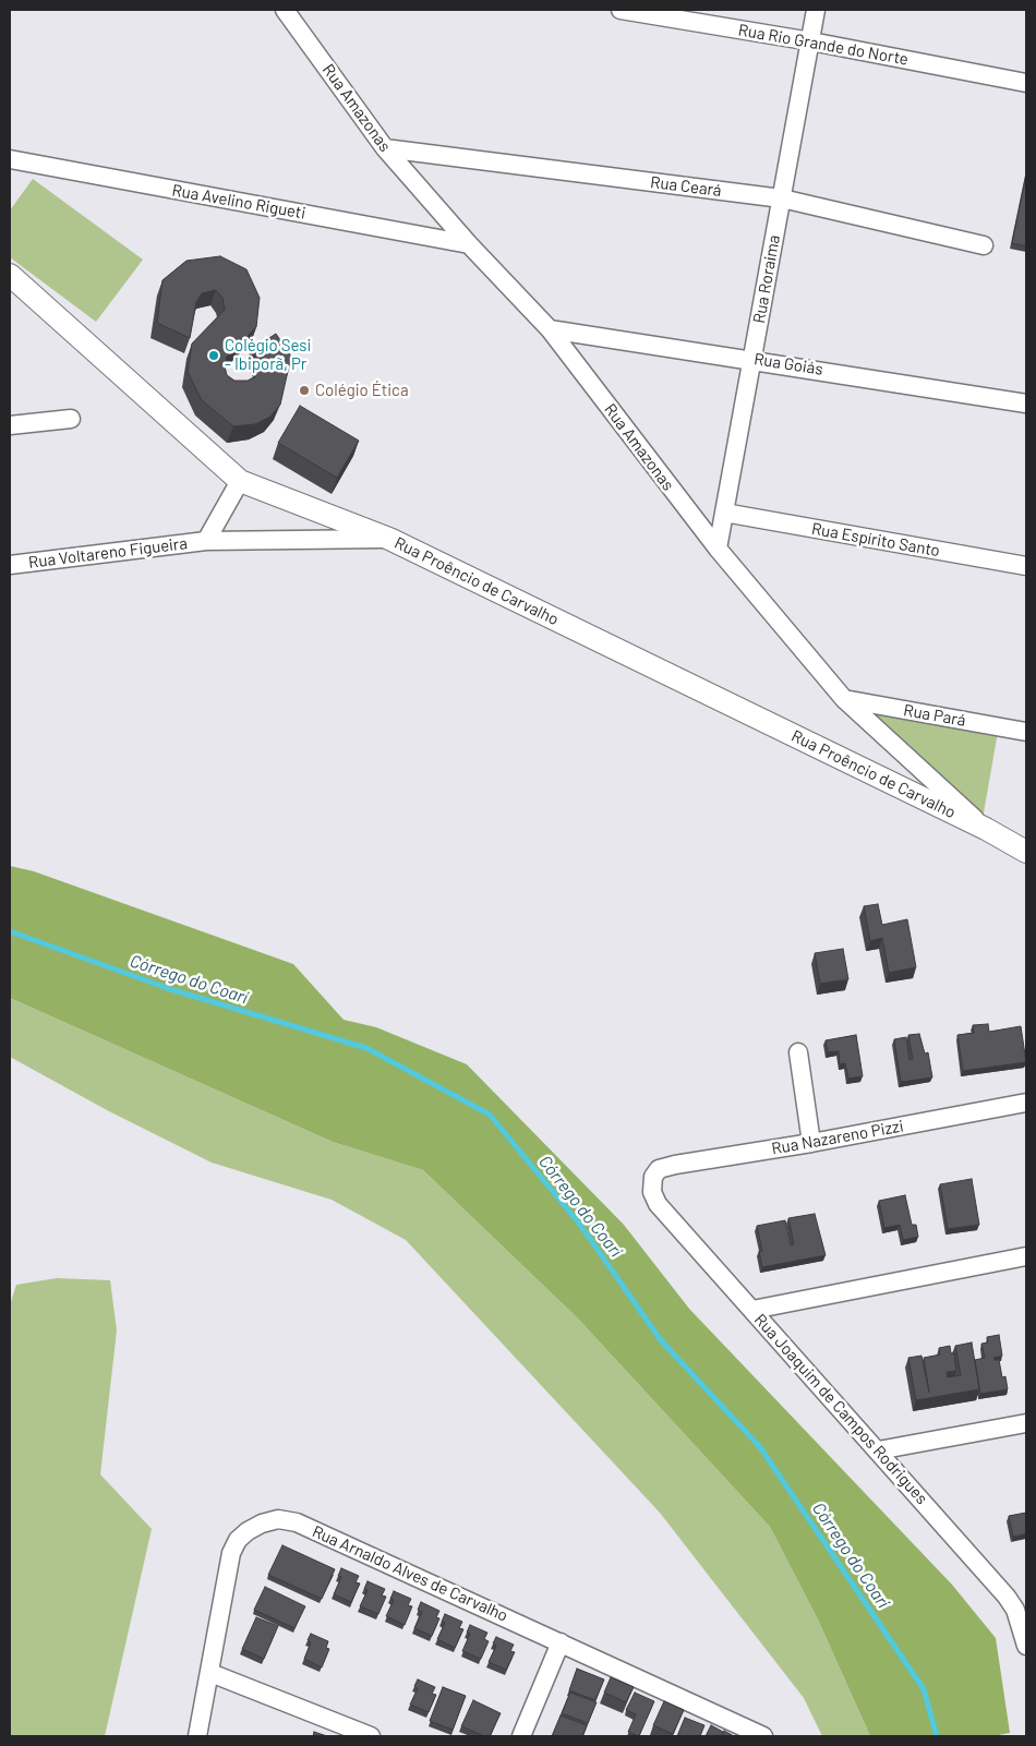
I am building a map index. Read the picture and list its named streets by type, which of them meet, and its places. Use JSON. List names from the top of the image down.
{
  "streets": {
    "street": [
      "Rua Rio Grande do Norte",
      "Rua Amazonas",
      "Rua Ceará",
      "Rua Avelino Rigueti",
      "Rua Roraima",
      "Rua Goiás",
      "Rua Espírito Santo",
      "Rua Voltareno Figueira",
      "Rua Proêncio de Carvalho",
      "Rua Pará",
      "Rua Nazareno Pizzi",
      "Rua Joaquim de Campos Rodrigues",
      "Rua Arnaldo Alves de Carvalho"
    ]
  },
  "crossings": [
    ["Rua Rio Grande do Norte", "Rua Roraima"],
    ["Rua Amazonas", "Rua Ceará"],
    ["Rua Amazonas", "Rua Avelino Rigueti"],
    ["Rua Amazonas", "Rua Roraima"],
    ["Rua Amazonas", "Rua Goiás"],
    ["Rua Amazonas", "Rua Proêncio de Carvalho"],
    ["Rua Amazonas", "Rua Pará"],
    ["Rua Ceará", "Rua Roraima"],
    ["Rua Roraima", "Rua Goiás"],
    ["Rua Roraima", "Rua Espírito Santo"],
    ["Rua Voltareno Figueira", "Rua Proêncio de Carvalho"],
    ["Rua Nazareno Pizzi", "Rua Joaquim de Campos Rodrigues"]
  ],
  "water": ["Córrego do Coarí"],
  "places": ["Colégio Sesi - Ibiporã, Pr", "Colégio Ética"]
}
